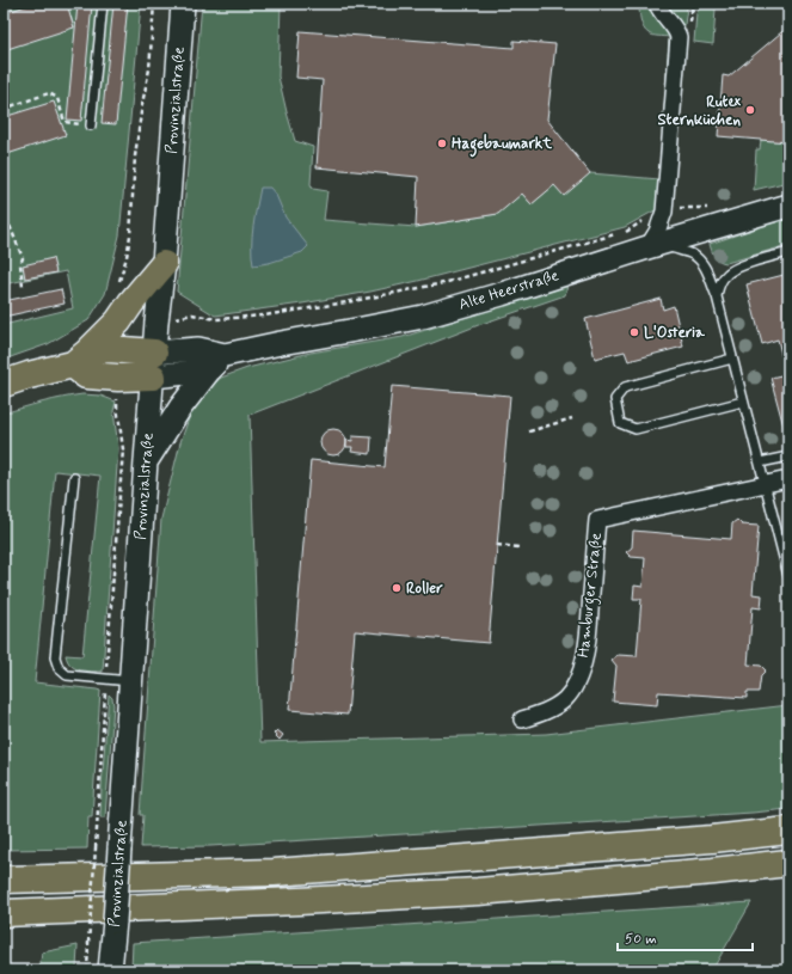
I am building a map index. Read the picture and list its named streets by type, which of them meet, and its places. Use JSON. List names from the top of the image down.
{
  "streets": {
    "main road": ["Provinzialstraße", "Alte Heerstraße"],
    "street": ["Hamburger Straße"]
  },
  "crossings": [
    ["Provinzialstraße", "Alte Heerstraße"]
  ],
  "places": [
    "Rutex Sternküchen",
    "Hagebaumarkt",
    "L'Osteria",
    "Roller"
  ],
  "scale_bar": "50 m"
}
